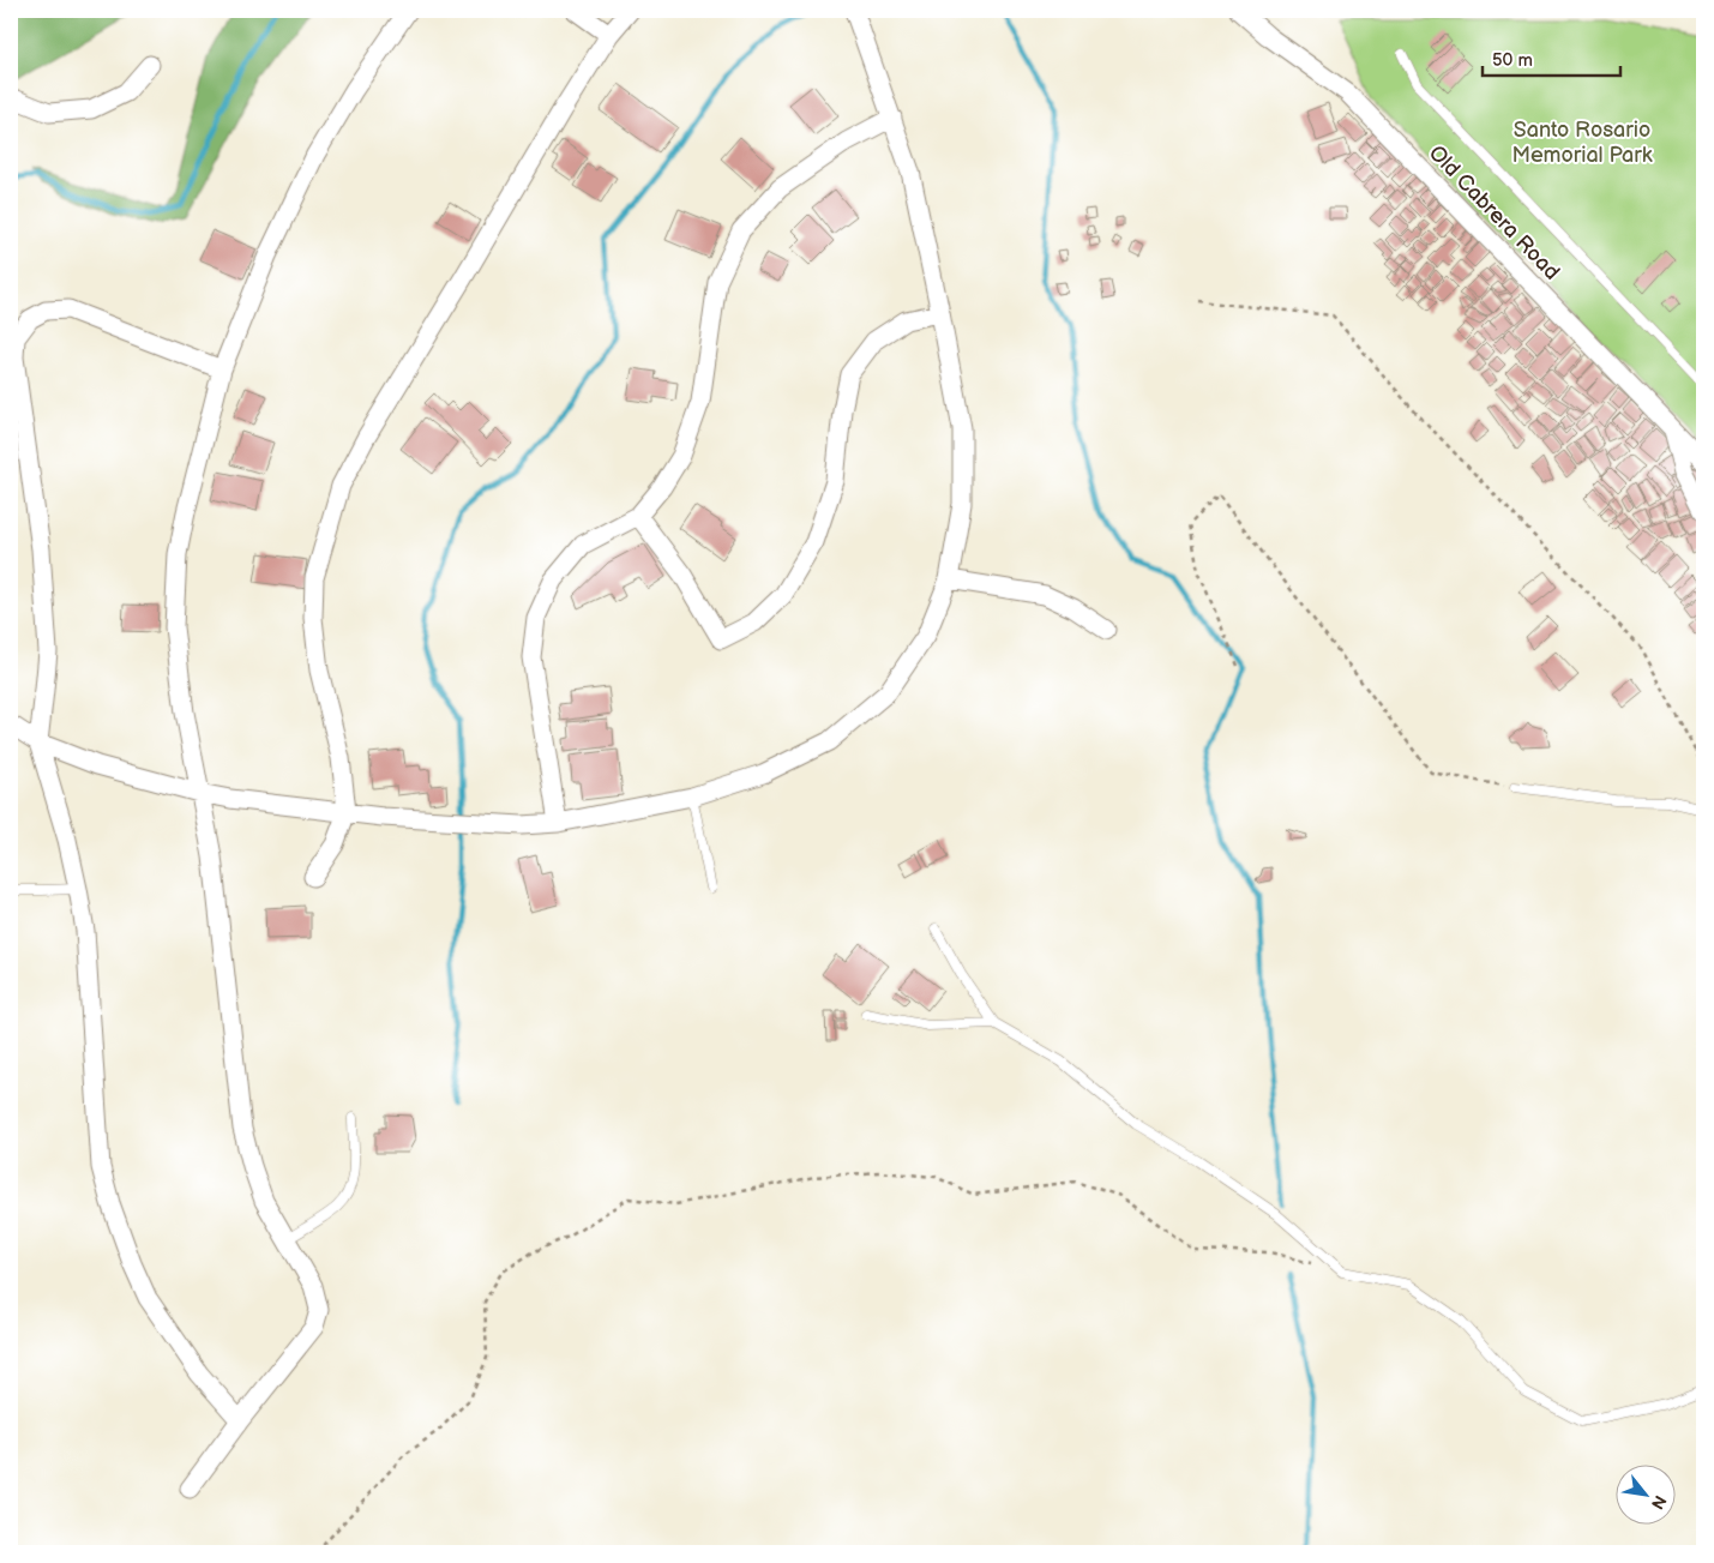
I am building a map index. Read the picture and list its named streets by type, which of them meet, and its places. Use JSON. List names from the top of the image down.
{
  "streets": {
    "street": ["Old Cabrera Road"]
  },
  "parks": ["Santo Rosario Memorial Park"],
  "scale_bar": "50 m",
  "north": "bottom right"
}
